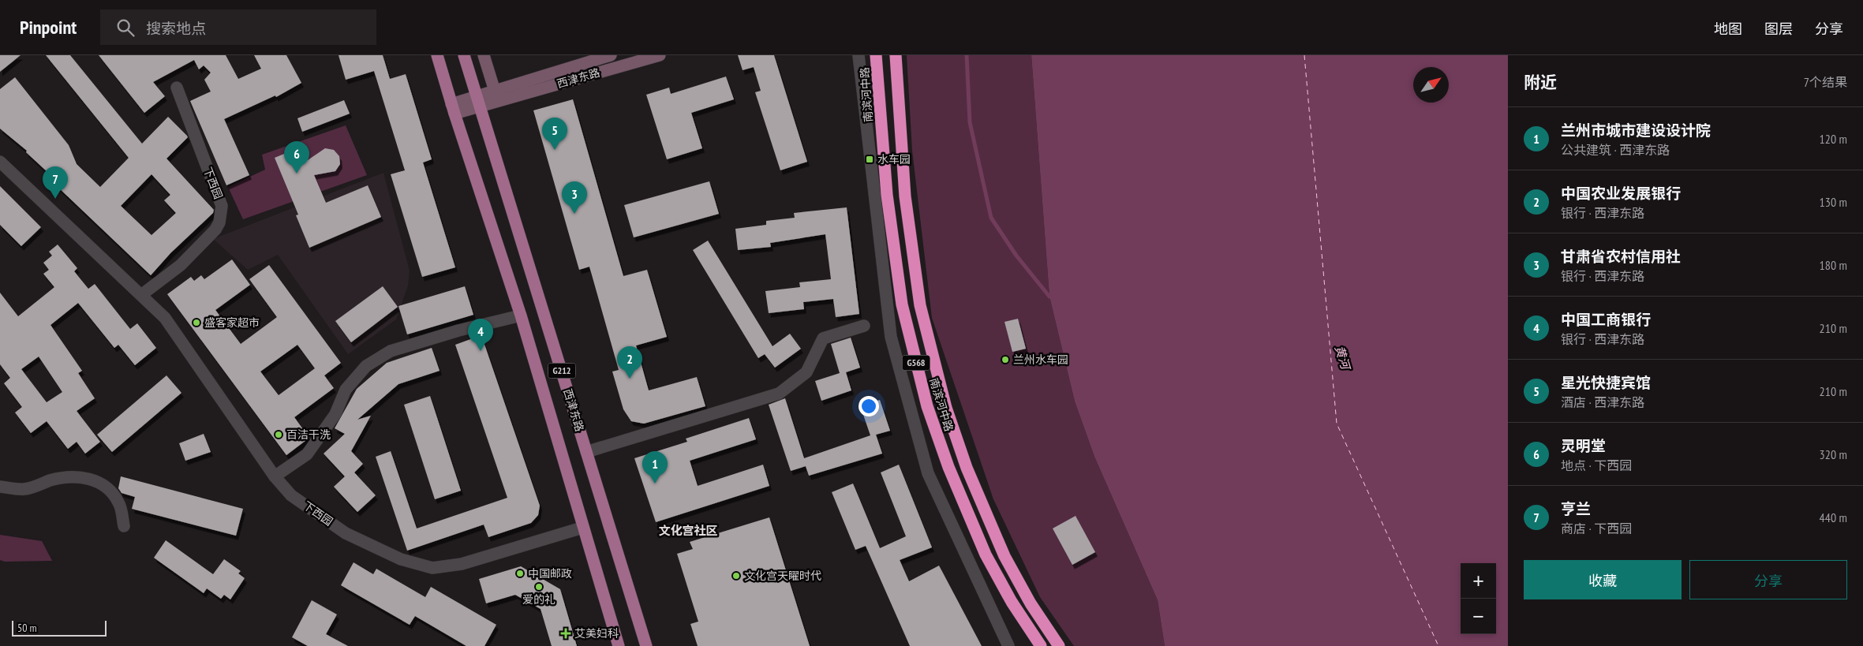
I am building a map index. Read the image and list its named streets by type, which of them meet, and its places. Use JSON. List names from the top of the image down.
{
  "streets": {
    "highway": ["南滨河中路", "G568"],
    "main road": ["西津东路", "G212"],
    "street": ["下西园"]
  },
  "crossings": [
    ["西津东路", "G212"],
    ["下西园", "G212"]
  ],
  "districts": ["文化宫社区"],
  "water": ["黄河"],
  "places": {
    "transit": ["水车园"],
    "other": [
      "盛客家超市",
      "兰州水车园",
      "百洁干洗",
      "中国邮政",
      "文化宫天矅时代",
      "爱的礼"
    ],
    "health": ["艾美妇科"]
  },
  "scale_bar": "50 m",
  "north": "top right",
  "page": {
    "header": "Pinpoint",
    "search": "搜索地点",
    "nav": ["地图", "图层", "分享"],
    "heading": ["附近", "7个结果"],
    "list": [
      {
        "mark": "1",
        "name": "兰州市城市建设设计院",
        "note": "公共建筑 · 西津东路",
        "value": "120 m"
      },
      {
        "mark": "2",
        "name": "中国农业发展银行",
        "note": "银行 · 西津东路",
        "value": "130 m"
      },
      {
        "mark": "3",
        "name": "甘肃省农村信用社",
        "note": "银行 · 西津东路",
        "value": "180 m"
      },
      {
        "mark": "4",
        "name": "中国工商银行",
        "note": "银行 · 西津东路",
        "value": "210 m"
      },
      {
        "mark": "5",
        "name": "星光快捷宾馆",
        "note": "酒店 · 西津东路",
        "value": "210 m"
      },
      {
        "mark": "6",
        "name": "灵明堂",
        "note": "地点 · 下西园",
        "value": "320 m"
      },
      {
        "mark": "7",
        "name": "亨兰",
        "note": "商店 · 下西园",
        "value": "440 m"
      }
    ],
    "pins": [
      "5",
      "6",
      "7",
      "3",
      "4",
      "2",
      "1"
    ],
    "buttons": ["收藏", "分享"],
    "map_buttons": ["+", "−"],
    "scale": "50 m"
  }
}
